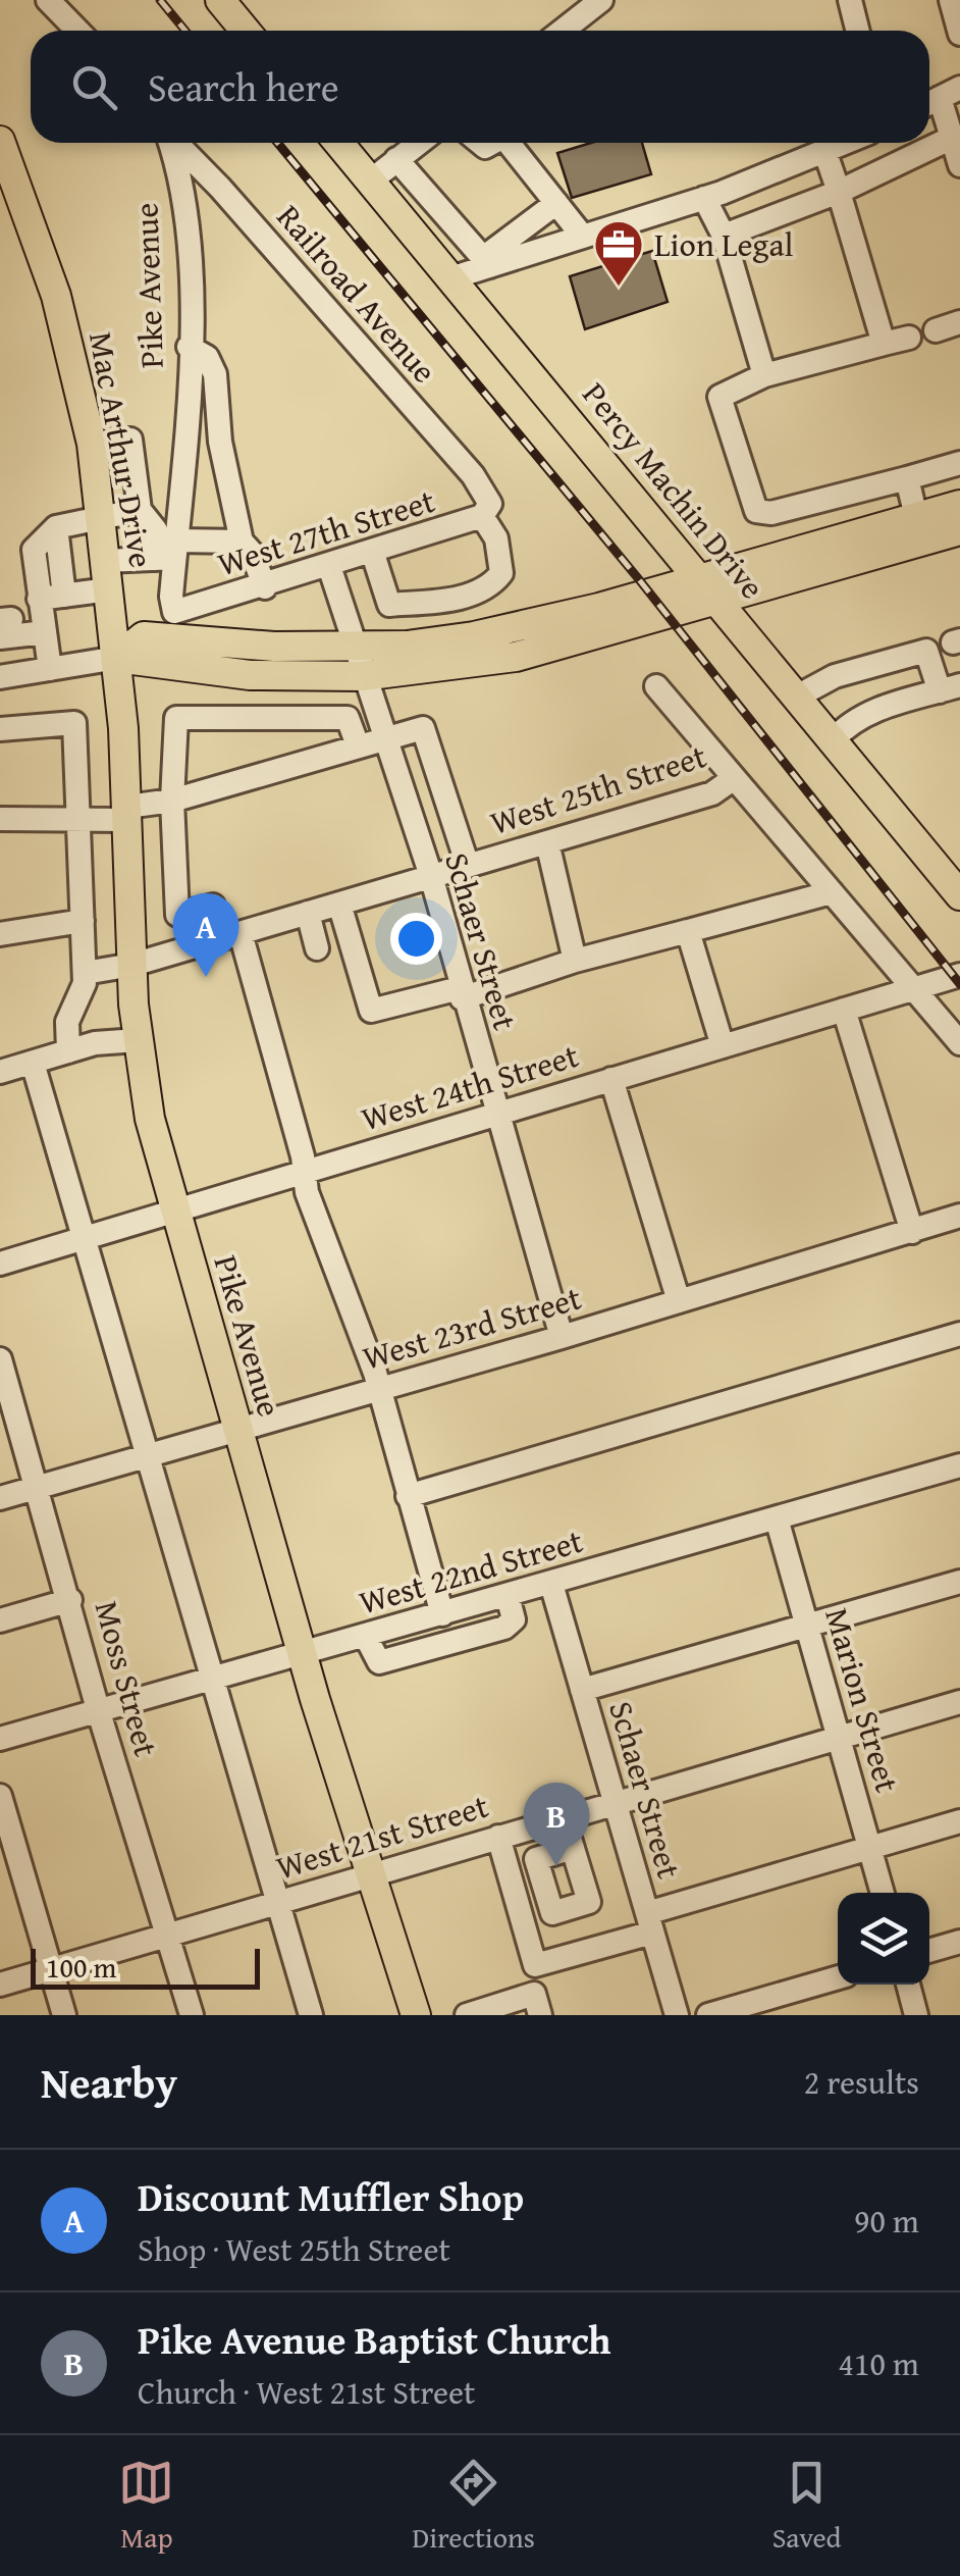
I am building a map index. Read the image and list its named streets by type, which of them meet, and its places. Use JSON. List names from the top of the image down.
{
  "streets": {
    "main road": ["Pike Avenue", "Mac Arthur Drive", "Percy Machin Drive"],
    "street": [
      "Railroad Avenue",
      "West 27th Street",
      "West 25th Street",
      "Schaer Street",
      "West 24th Street",
      "West 23rd Street",
      "West 22nd Street",
      "Moss Street",
      "Marion Street",
      "West 21st Street"
    ]
  },
  "crossings": [
    ["Pike Avenue", "Mac Arthur Drive"],
    ["Pike Avenue", "West 27th Street"],
    ["Pike Avenue", "West 25th Street"],
    ["Pike Avenue", "West 24th Street"],
    ["Pike Avenue", "West 23rd Street"],
    ["Pike Avenue", "West 22nd Street"],
    ["Pike Avenue", "West 21st Street"],
    ["Railroad Avenue", "West 27th Street"],
    ["West 27th Street", "Schaer Street"],
    ["West 25th Street", "Schaer Street"],
    ["Schaer Street", "West 24th Street"],
    ["Schaer Street", "West 23rd Street"],
    ["Schaer Street", "West 22nd Street"],
    ["Schaer Street", "West 21st Street"],
    ["West 23rd Street", "Moss Street"],
    ["West 22nd Street", "Moss Street"],
    ["West 22nd Street", "Marion Street"],
    ["Moss Street", "West 21st Street"],
    ["Marion Street", "West 21st Street"]
  ],
  "places": {
    "office": ["Lion Legal"]
  },
  "scale_bar": "100 m",
  "page": {
    "search": "Search here",
    "pins": ["A", "B"],
    "scale": "100 m",
    "heading": ["Nearby", "2 results"],
    "list": [
      {
        "mark": "A",
        "name": "Discount Muffler Shop",
        "note": "Shop · West 25th Street",
        "value": "90 m"
      },
      {
        "mark": "B",
        "name": "Pike Avenue Baptist Church",
        "note": "Church · West 21st Street",
        "value": "410 m"
      }
    ],
    "nav": ["Map", "Directions", "Saved"]
  }
}
